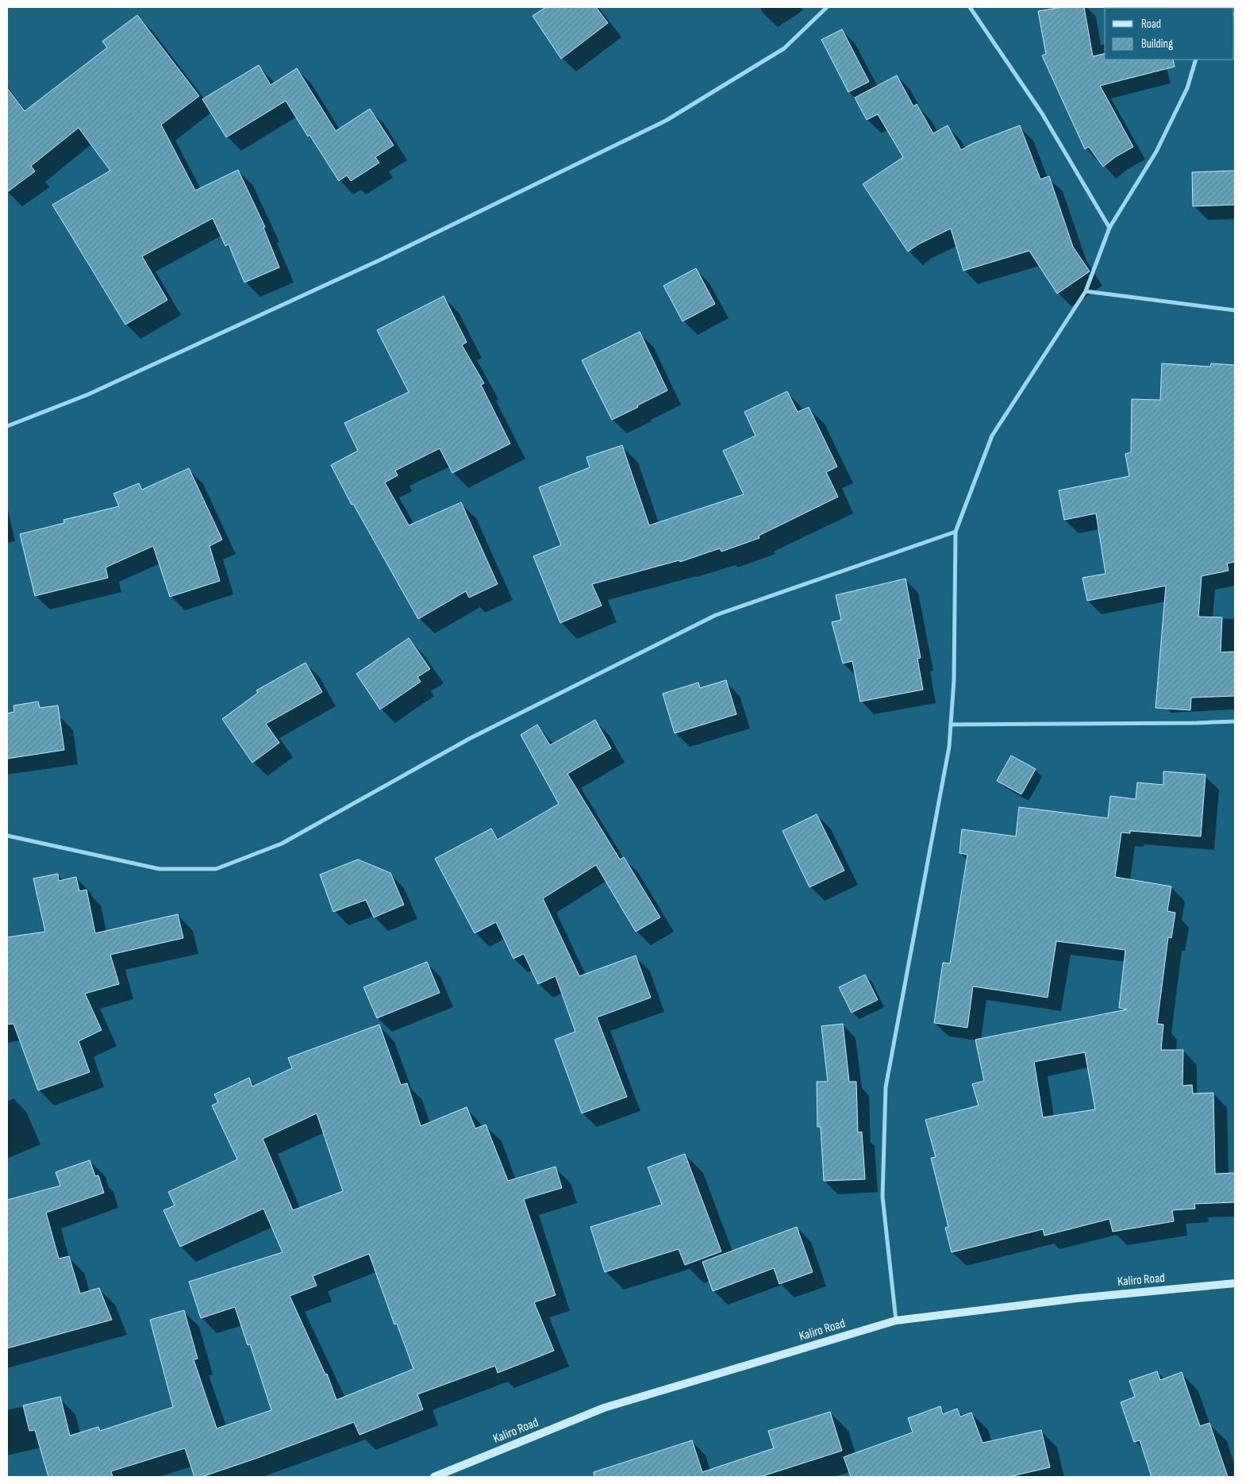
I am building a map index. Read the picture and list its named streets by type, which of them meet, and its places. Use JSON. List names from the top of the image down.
{
  "streets": {
    "main road": ["Kaliro Road"]
  },
  "legend": ["Road", "Building"]
}
